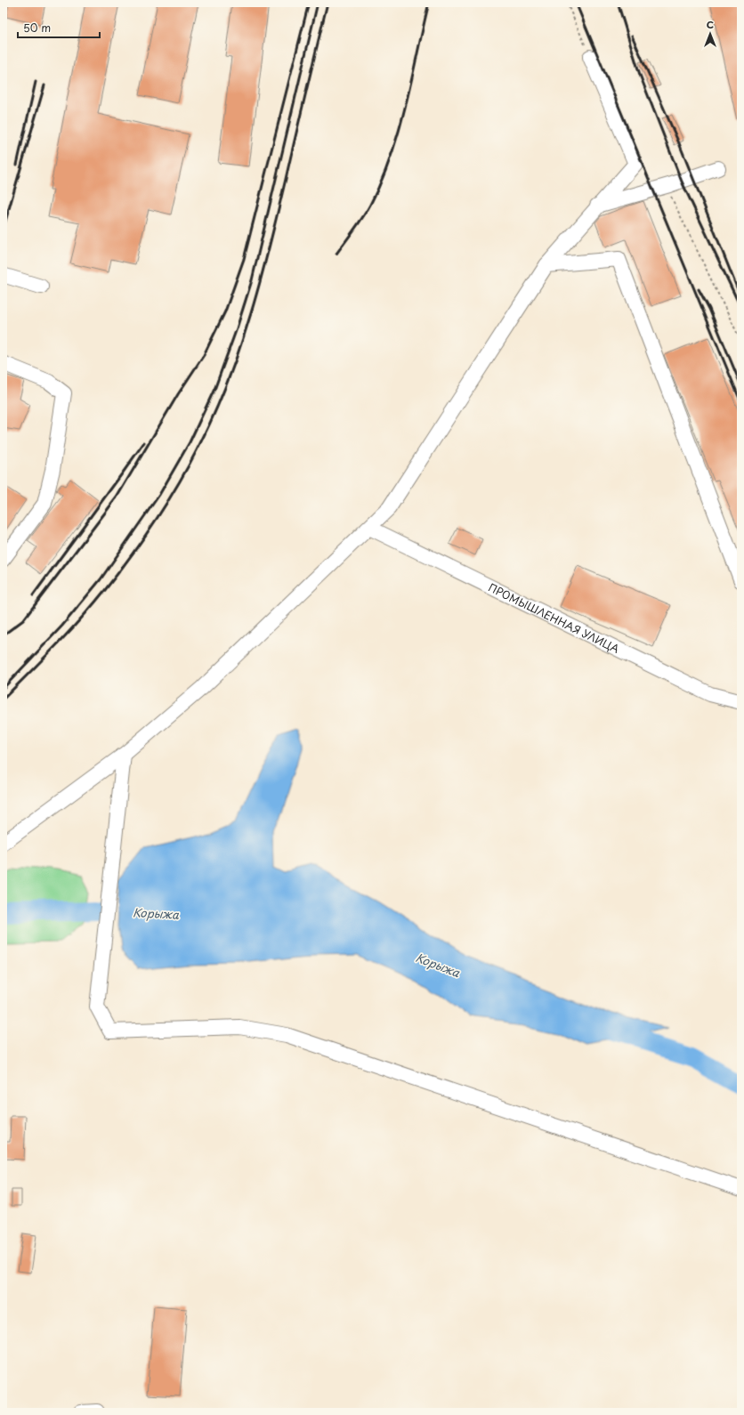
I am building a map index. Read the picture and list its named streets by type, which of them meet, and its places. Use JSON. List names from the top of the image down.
{
  "streets": {
    "street": ["ПРОМЫШЛЕННАЯ УЛИЦА"]
  },
  "water": ["Корыжа"],
  "scale_bar": "50 m",
  "north": "top"
}
